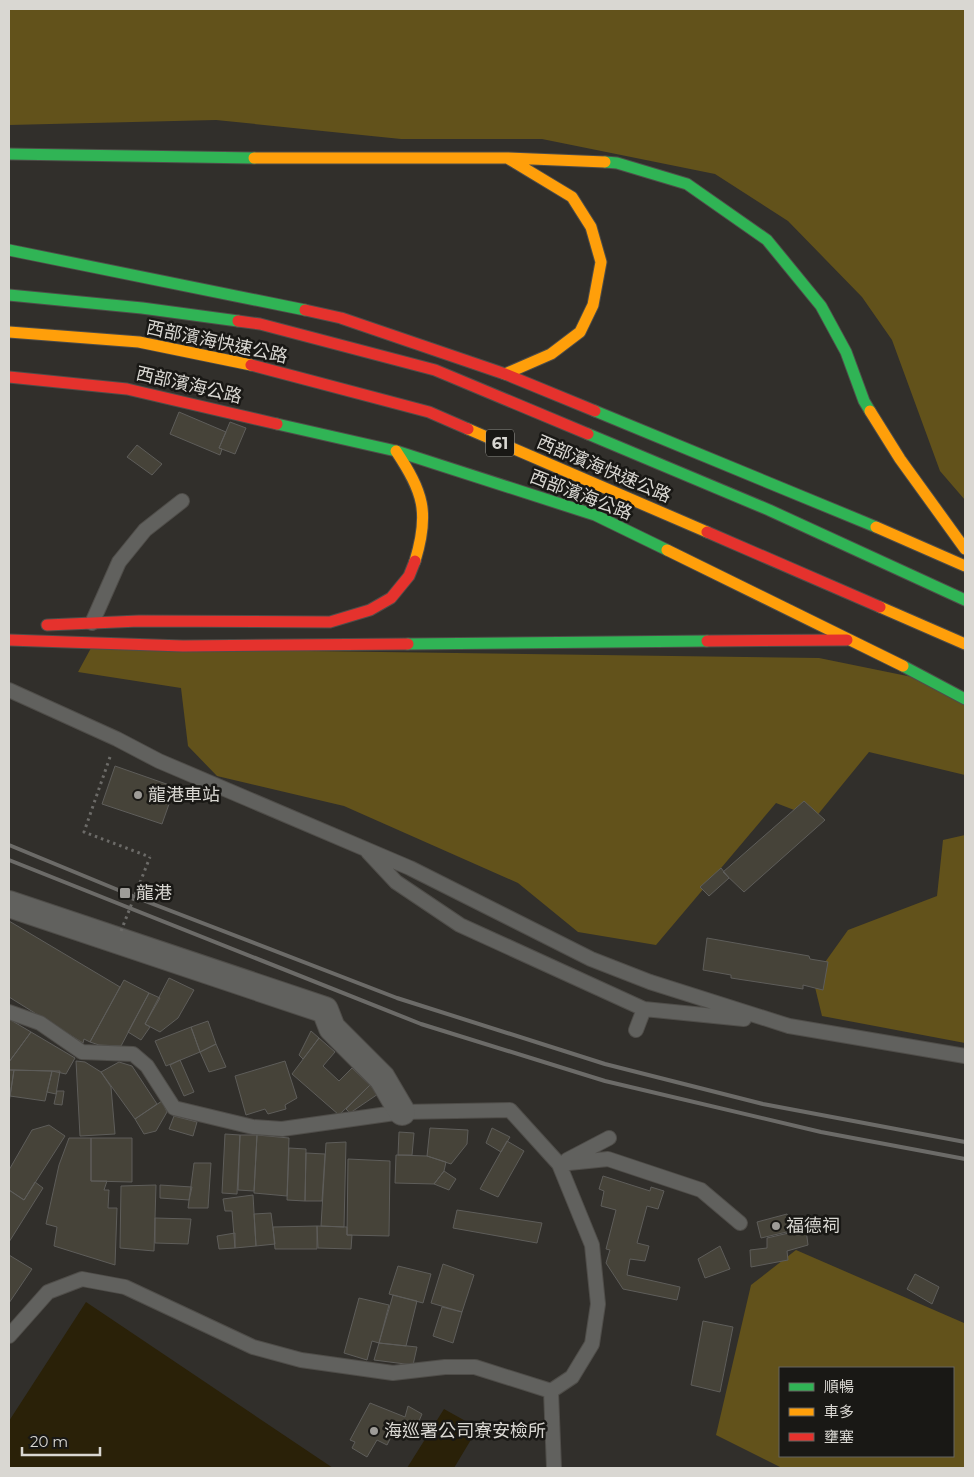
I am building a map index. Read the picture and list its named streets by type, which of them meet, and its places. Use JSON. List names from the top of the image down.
{
  "streets": {
    "main road": ["西部濱海快速公路", "西部濱海公路", "61"]
  },
  "places": {
    "other": ["龍港車站", "福德祠", "海巡署公司寮安檢所"],
    "transit": ["龍港"]
  },
  "legend": ["順暢", "車多", "壅塞"],
  "scale_bar": "20 m"
}
